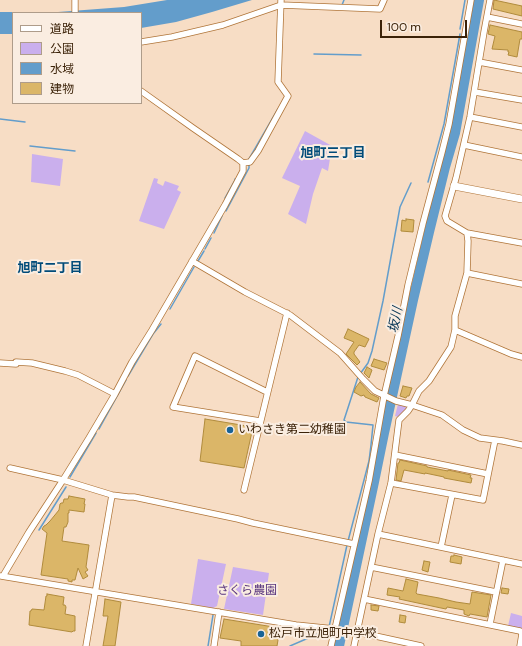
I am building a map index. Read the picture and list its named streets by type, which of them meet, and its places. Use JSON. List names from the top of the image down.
{
  "districts": ["旭町三丁目", "旭町二丁目"],
  "water": ["坂川"],
  "parks": ["さくら農園"],
  "places": ["いわさき第二幼稚園", "松戸市立旭町中学校"],
  "legend": [
    "道路",
    "公園",
    "水域",
    "建物"
  ],
  "scale_bar": "100 m"
}
